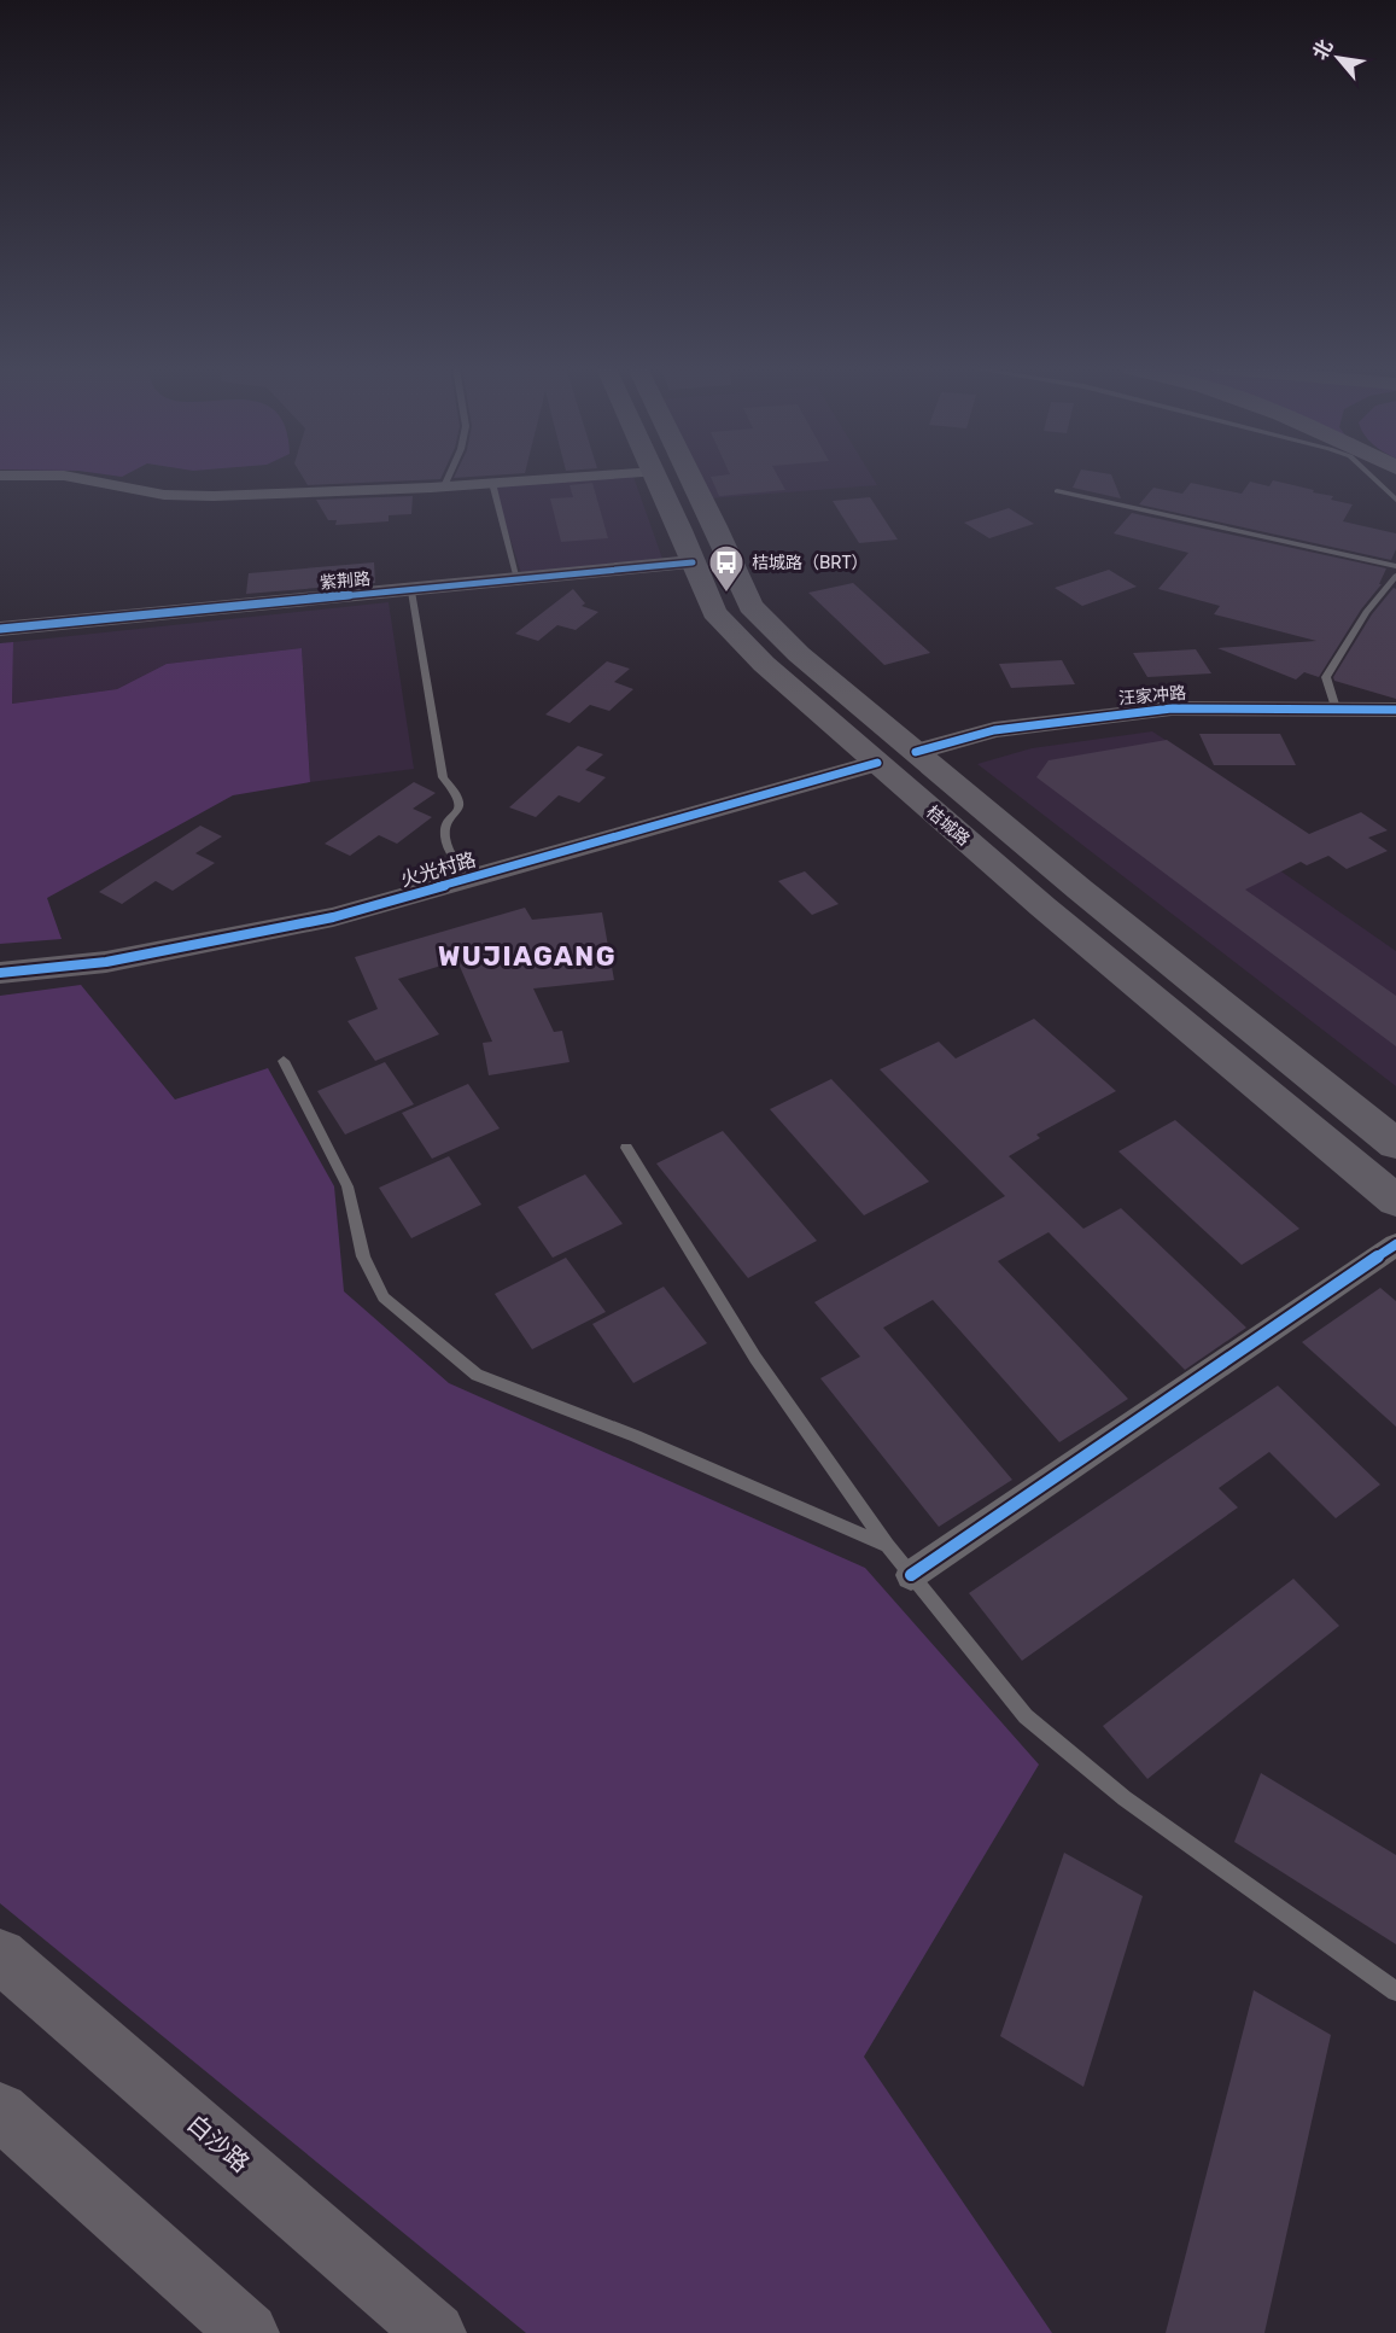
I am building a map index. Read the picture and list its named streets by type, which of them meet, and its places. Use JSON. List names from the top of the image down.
{
  "streets": {
    "main road": ["桔城路"],
    "street": [
      "紫荆路",
      "汪家冲路",
      "火光村路",
      "白沙路"
    ]
  },
  "crossings": [
    ["紫荆路", "桔城路"],
    ["汪家冲路", "桔城路"],
    ["桔城路", "火光村路"]
  ],
  "districts": ["WUJIAGANG"],
  "places": {
    "bus stop": ["桔城路（BRT）"]
  },
  "north": "top left"
}
